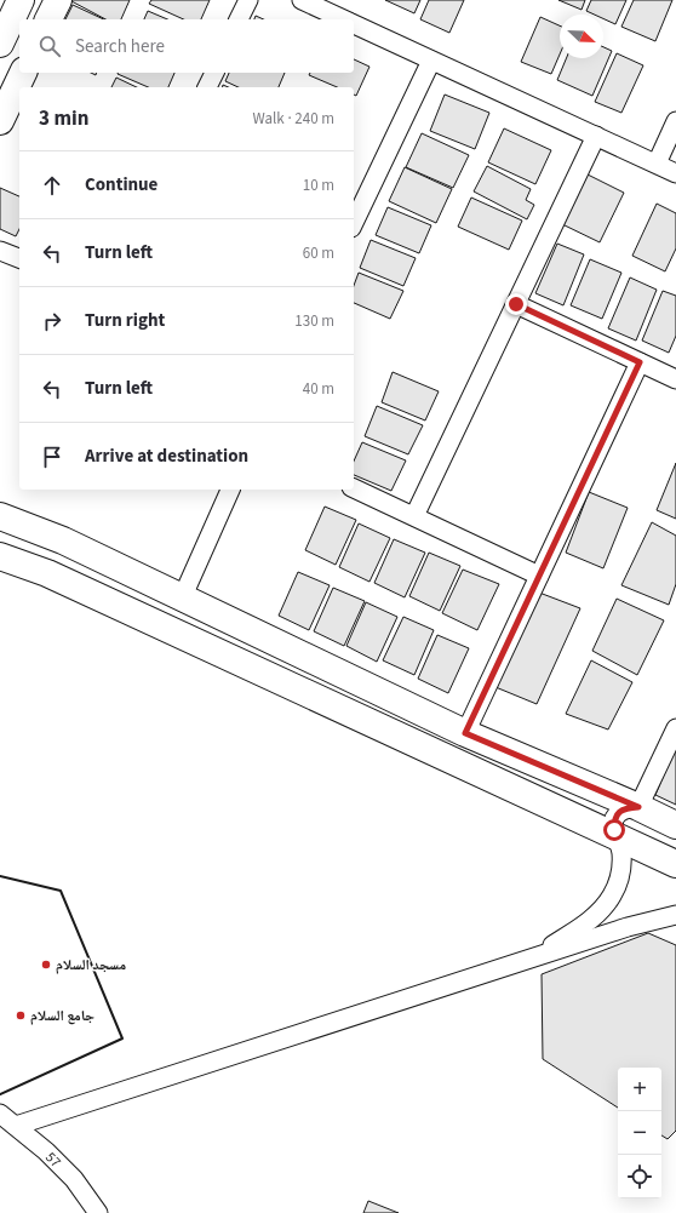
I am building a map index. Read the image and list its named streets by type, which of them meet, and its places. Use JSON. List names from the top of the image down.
{
  "streets": {
    "street": ["57"]
  },
  "places": ["مسجد السلام", "جامع السلام"],
  "north": "bottom right",
  "page": {
    "search": "Search here",
    "heading": ["3 min", "Walk · 240 m"],
    "list": [
      ["Continue", "10 m"],
      ["Turn left", "60 m"],
      ["Turn right", "130 m"],
      ["Turn left", "40 m"],
      "Arrive at destination"
    ],
    "map_buttons": ["+", "−"]
  }
}
